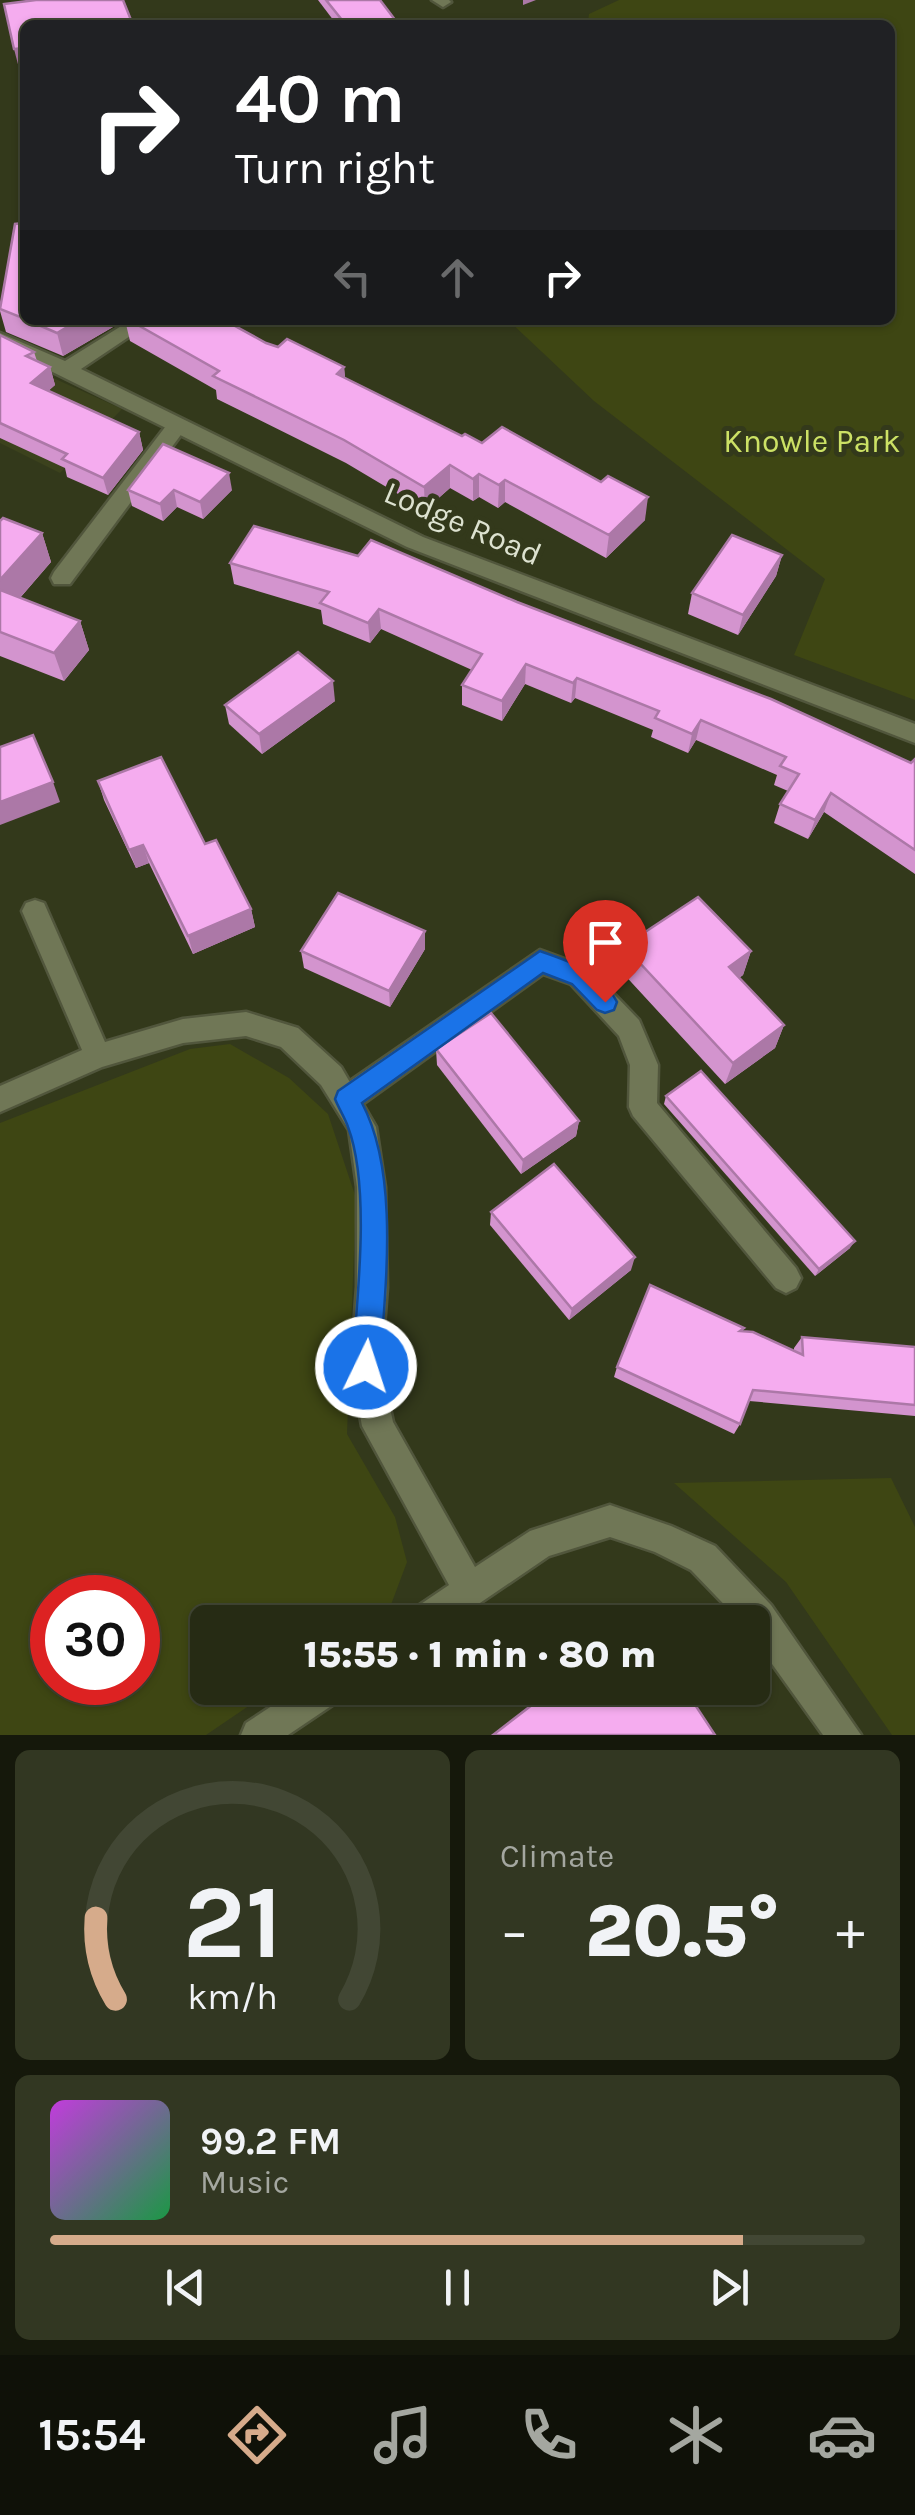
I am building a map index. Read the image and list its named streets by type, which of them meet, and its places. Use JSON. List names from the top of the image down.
{
  "streets": {
    "street": ["Lodge Road"]
  },
  "parks": ["Knowle Park"],
  "page": {
    "turn": ["40 m", "Turn right"],
    "limit": "30",
    "trip": "15:55 · 1 min · 80 m",
    "tile": "Climate",
    "heat": ["−", "20.5°", "+"],
    "song": ["99.2 FM", "Music"],
    "tabs": "15:54",
    "gauge": ["21", "km/h"]
  }
}
